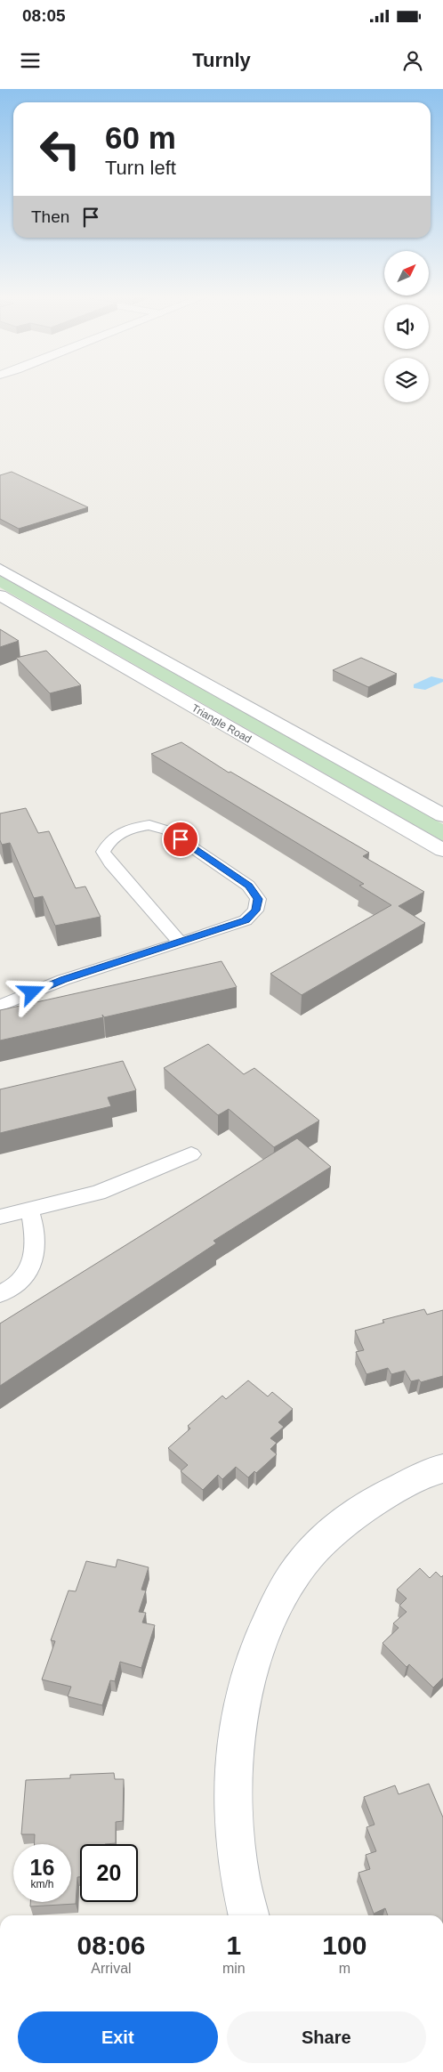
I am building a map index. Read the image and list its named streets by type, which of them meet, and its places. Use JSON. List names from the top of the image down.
{
  "streets": {
    "street": ["Triangle Road"]
  },
  "north": "top right",
  "page": {
    "status": "08:05",
    "header": "Turnly",
    "turn": ["60 m", "Turn left"],
    "then": "Then",
    "speed": "16 km/h",
    "limit": "20",
    "eta": [
      "08:06",
      "Arrival",
      "1",
      "min",
      "100",
      "m"
    ],
    "buttons": ["Exit", "Share"]
  }
}
